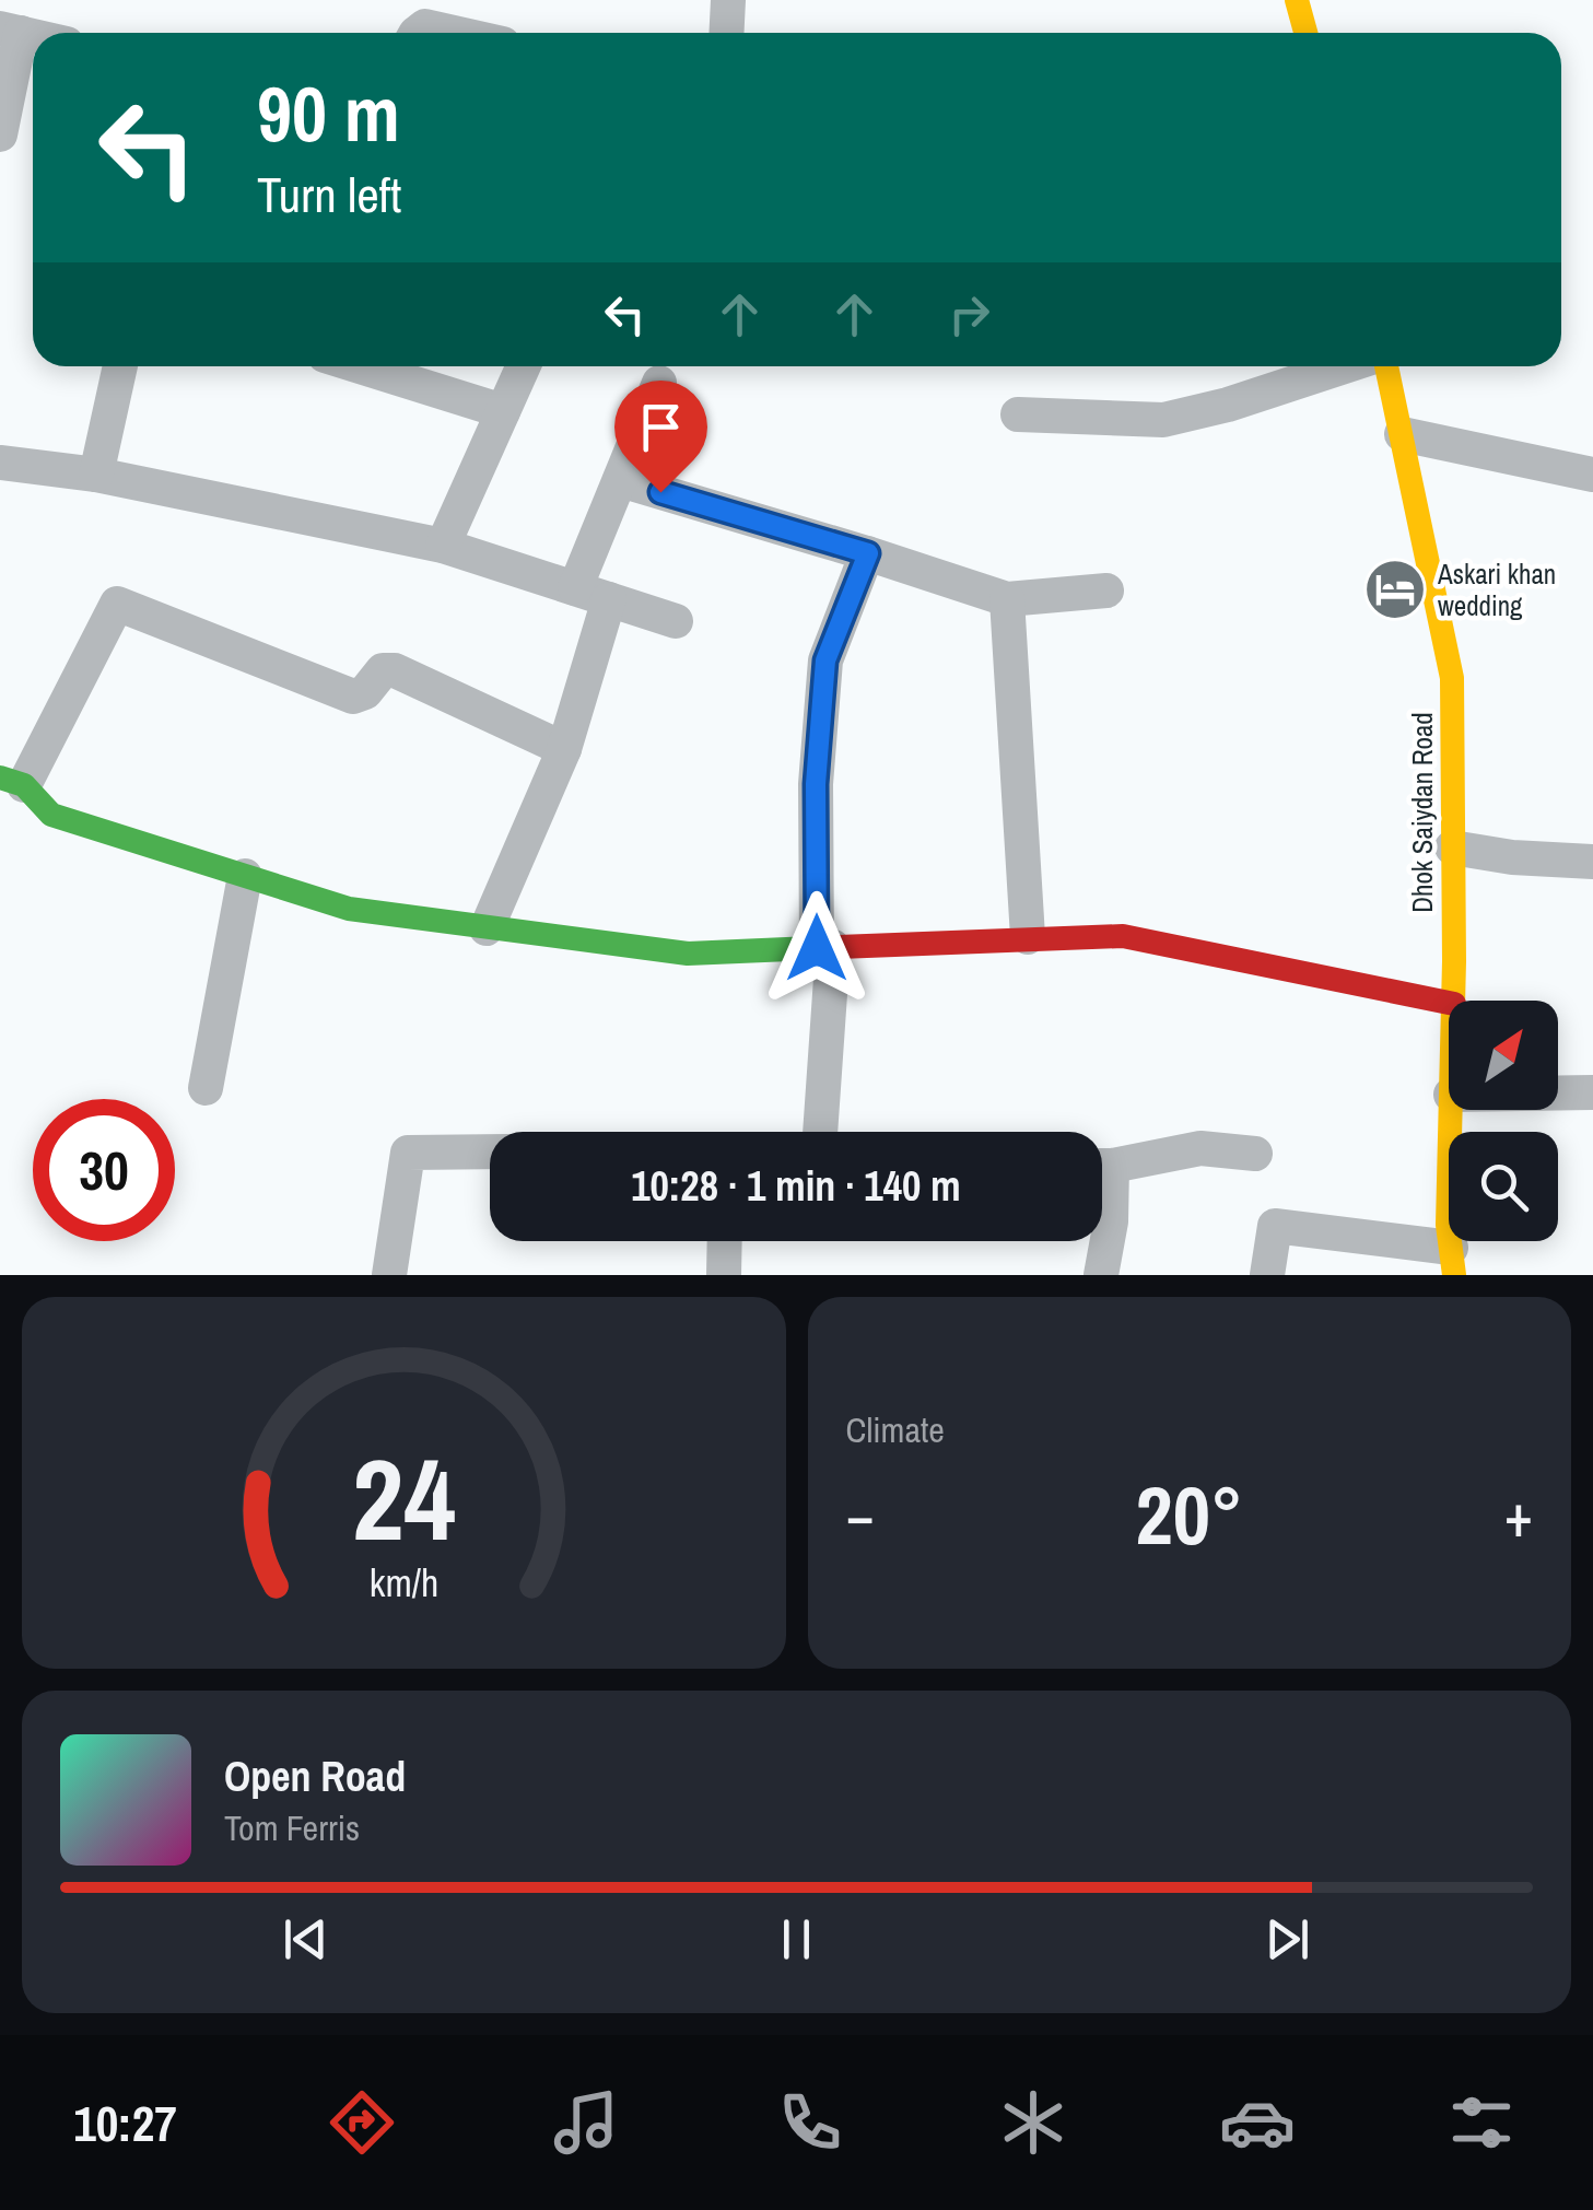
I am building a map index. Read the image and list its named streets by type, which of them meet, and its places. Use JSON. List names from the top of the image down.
{
  "streets": {
    "street": ["Dhok Saiydan Road"]
  },
  "places": {
    "hotel": ["Askari khan wedding"]
  },
  "north": "top right",
  "page": {
    "turn": ["90 m", "Turn left"],
    "limit": "30",
    "trip": "10:28 · 1 min · 140 m",
    "tile": "Climate",
    "heat": ["−", "20°", "+"],
    "song": ["Open Road", "Tom Ferris"],
    "tabs": "10:27",
    "gauge": ["24", "km/h"]
  }
}
